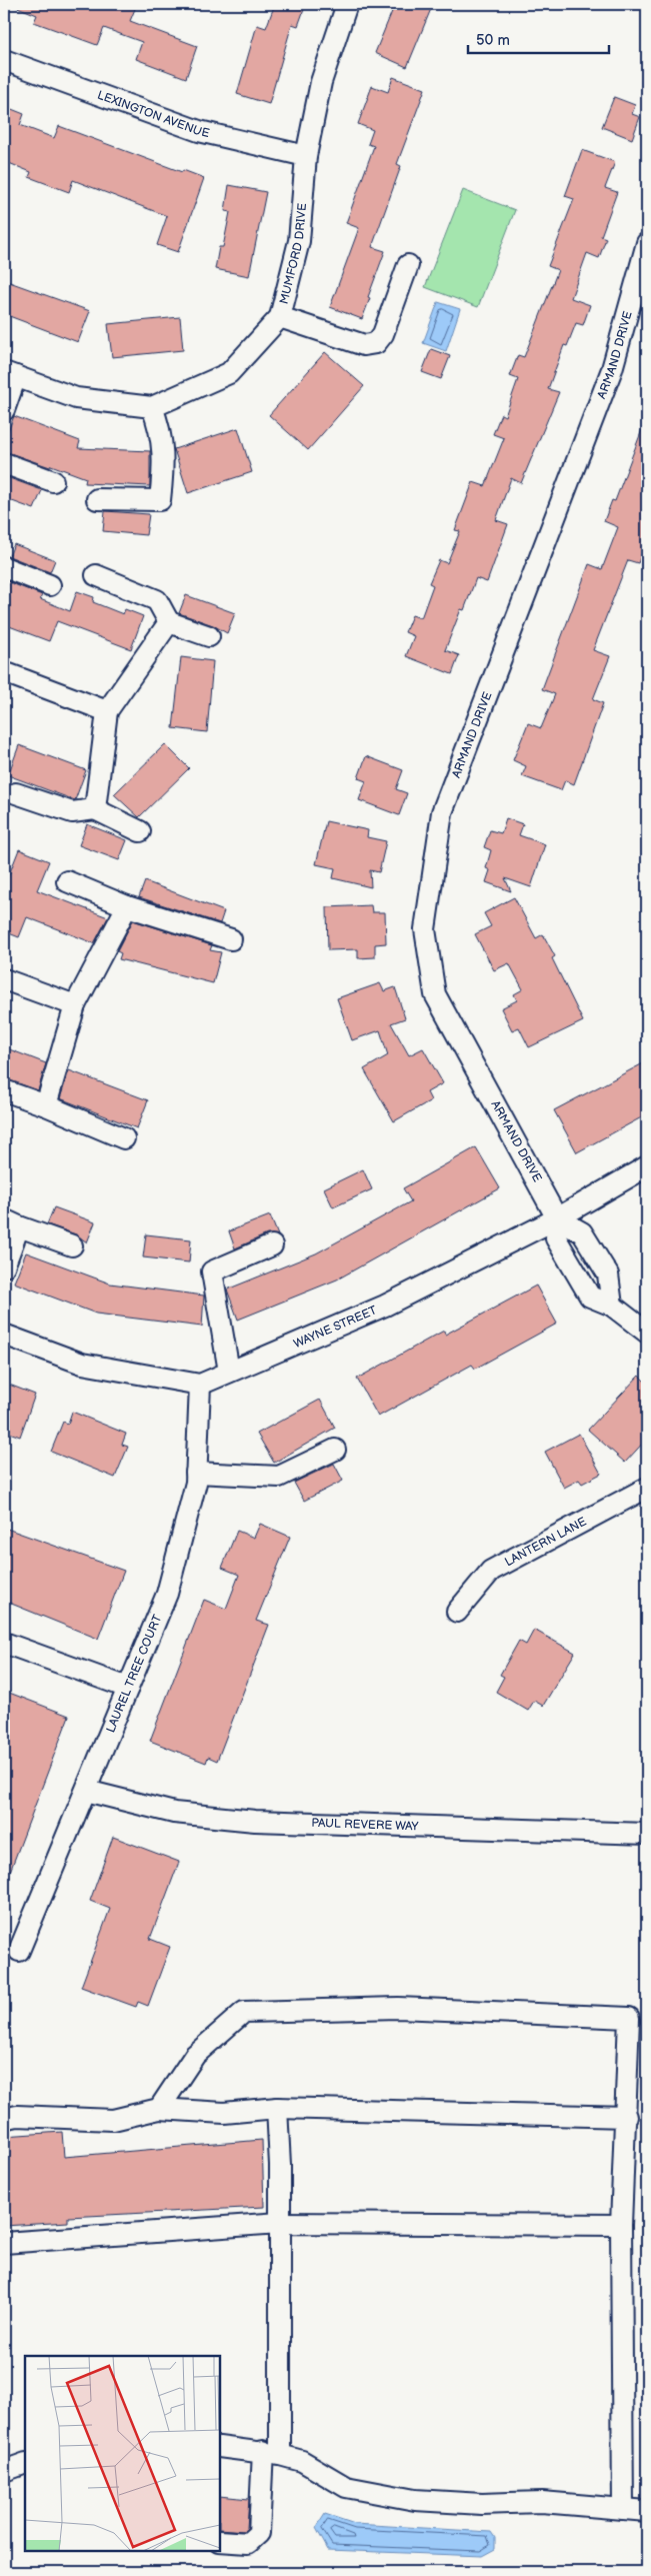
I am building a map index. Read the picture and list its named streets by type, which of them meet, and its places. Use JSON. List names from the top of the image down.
{
  "streets": {
    "street": [
      "LEXINGTON AVENUE",
      "MUMFORD DRIVE",
      "ARMAND DRIVE",
      "WAYNE STREET",
      "LANTERN LANE",
      "LAUREL TREE COURT",
      "PAUL REVERE WAY"
    ]
  },
  "crossings": [
    ["LEXINGTON AVENUE", "MUMFORD DRIVE"],
    ["ARMAND DRIVE", "WAYNE STREET"],
    ["WAYNE STREET", "LAUREL TREE COURT"],
    ["LAUREL TREE COURT", "PAUL REVERE WAY"]
  ],
  "scale_bar": "50 m"
}
